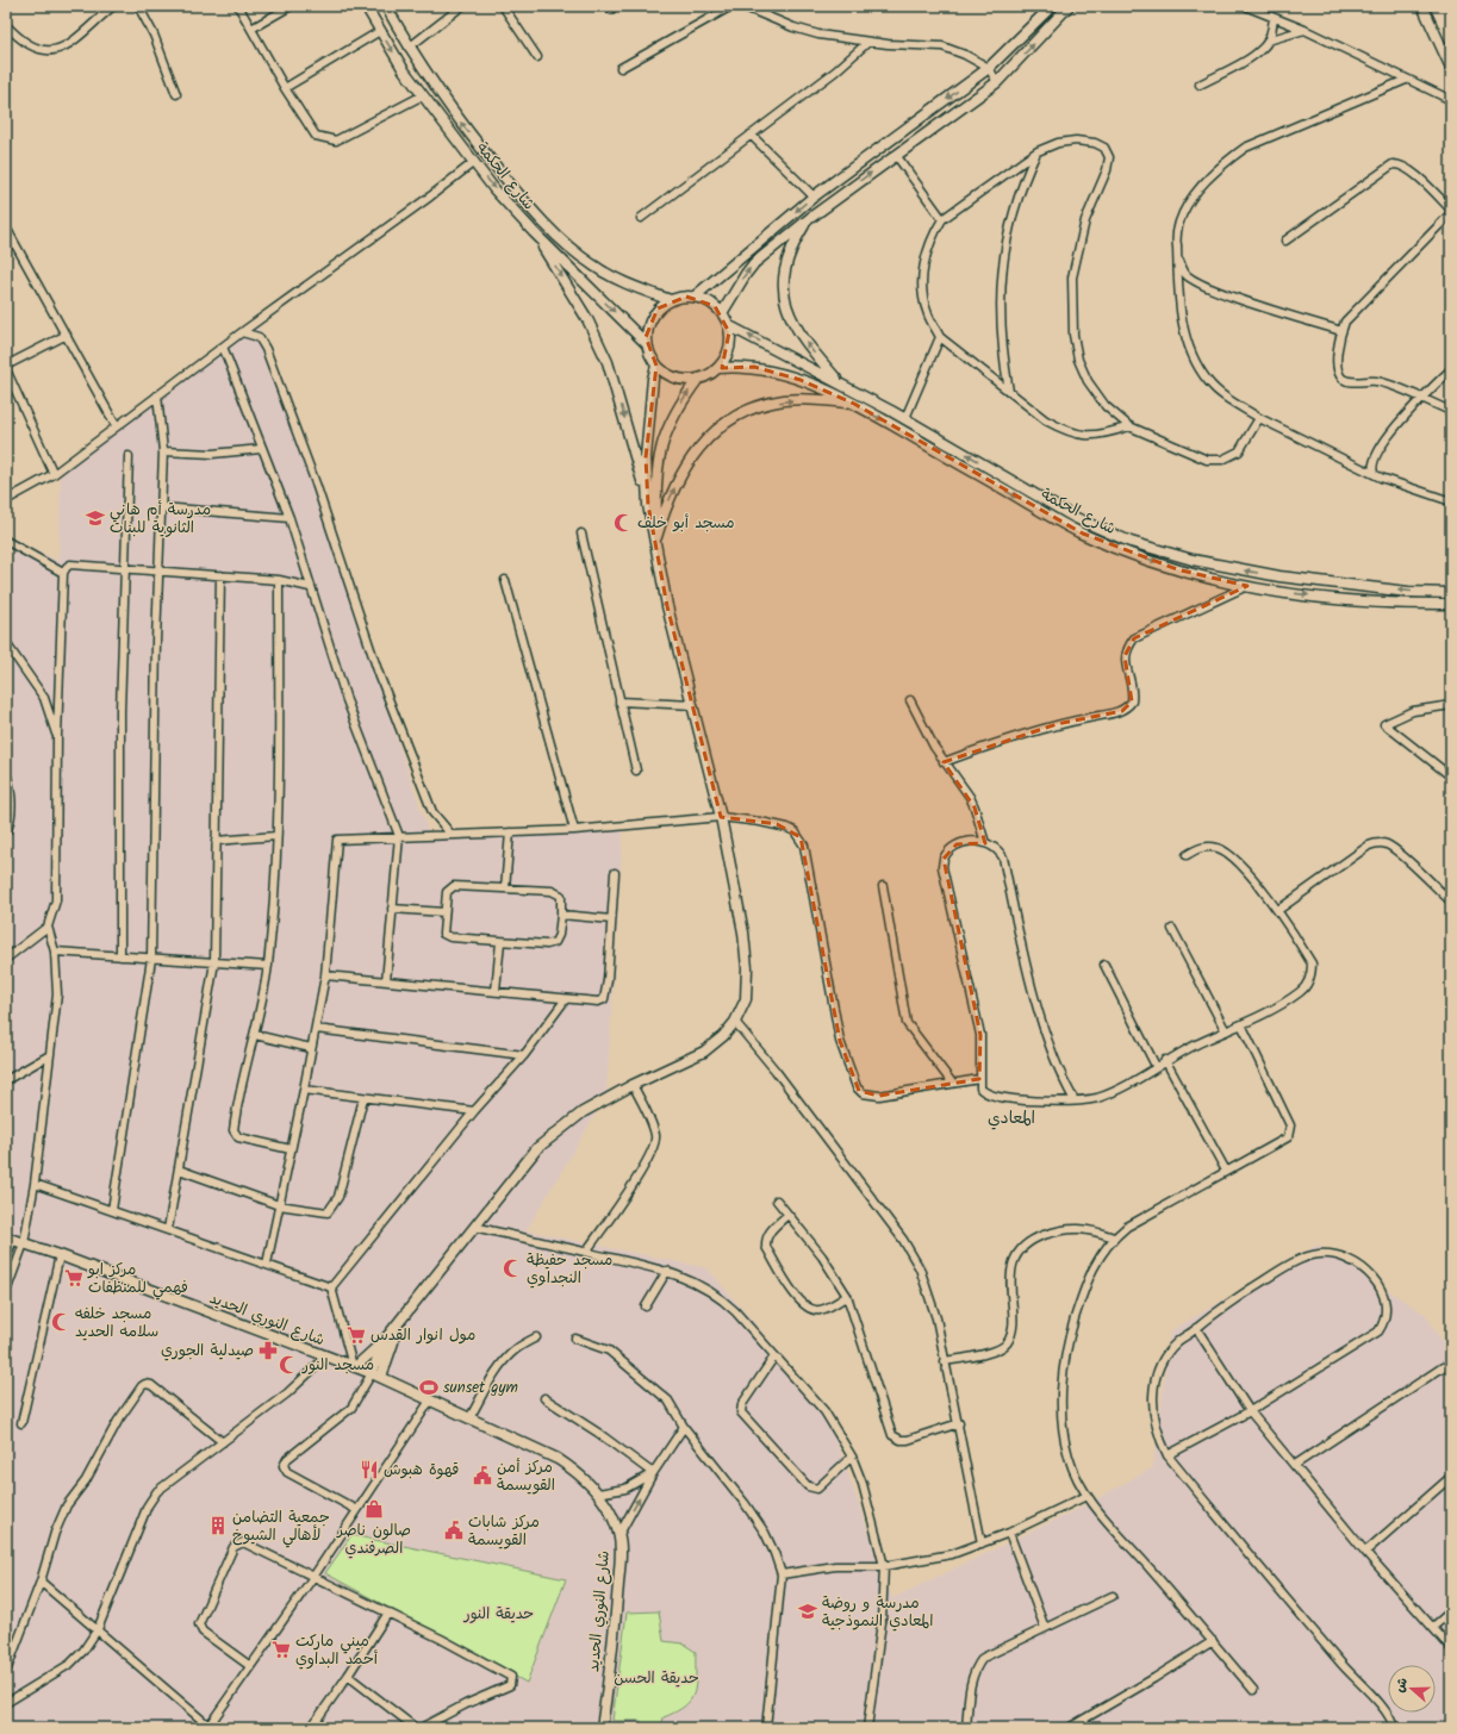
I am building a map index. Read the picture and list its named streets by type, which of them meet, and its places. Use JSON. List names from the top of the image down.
{
  "streets": {
    "street": ["شارع الحكمة", "شارع النوري الحديد"]
  },
  "districts": ["المعادي"],
  "parks": ["حديقة النور", "حديقة الحسن"],
  "places": {
    "school or university": ["مدرسة أم هاني الثانوية للبنات", "مدرسة و روضة المعادي النموذجية"],
    "mosque": [
      "مسجد أبو خلف",
      "مسجد حفيظة النجداوي",
      "مسجد خلفه سلامه الحديد",
      "مسجد النور"
    ],
    "supermarket": ["مركز ابو فهمي للمنظفات", "مول انوار القدس", "ميني ماركت أحمد البداوي"],
    "pharmacy": ["صيدلية الجوري"],
    "sports": ["sunset gym"],
    "restaurant": ["قهوة هبوش"],
    "public building": ["مركز أمن القويسمة", "مركز شابات القويسمة"],
    "shop": ["صالون ناصر الصرفندي"],
    "building": ["جمعية التضامن لأهالي الشيوخ"]
  },
  "north": "left"
}
